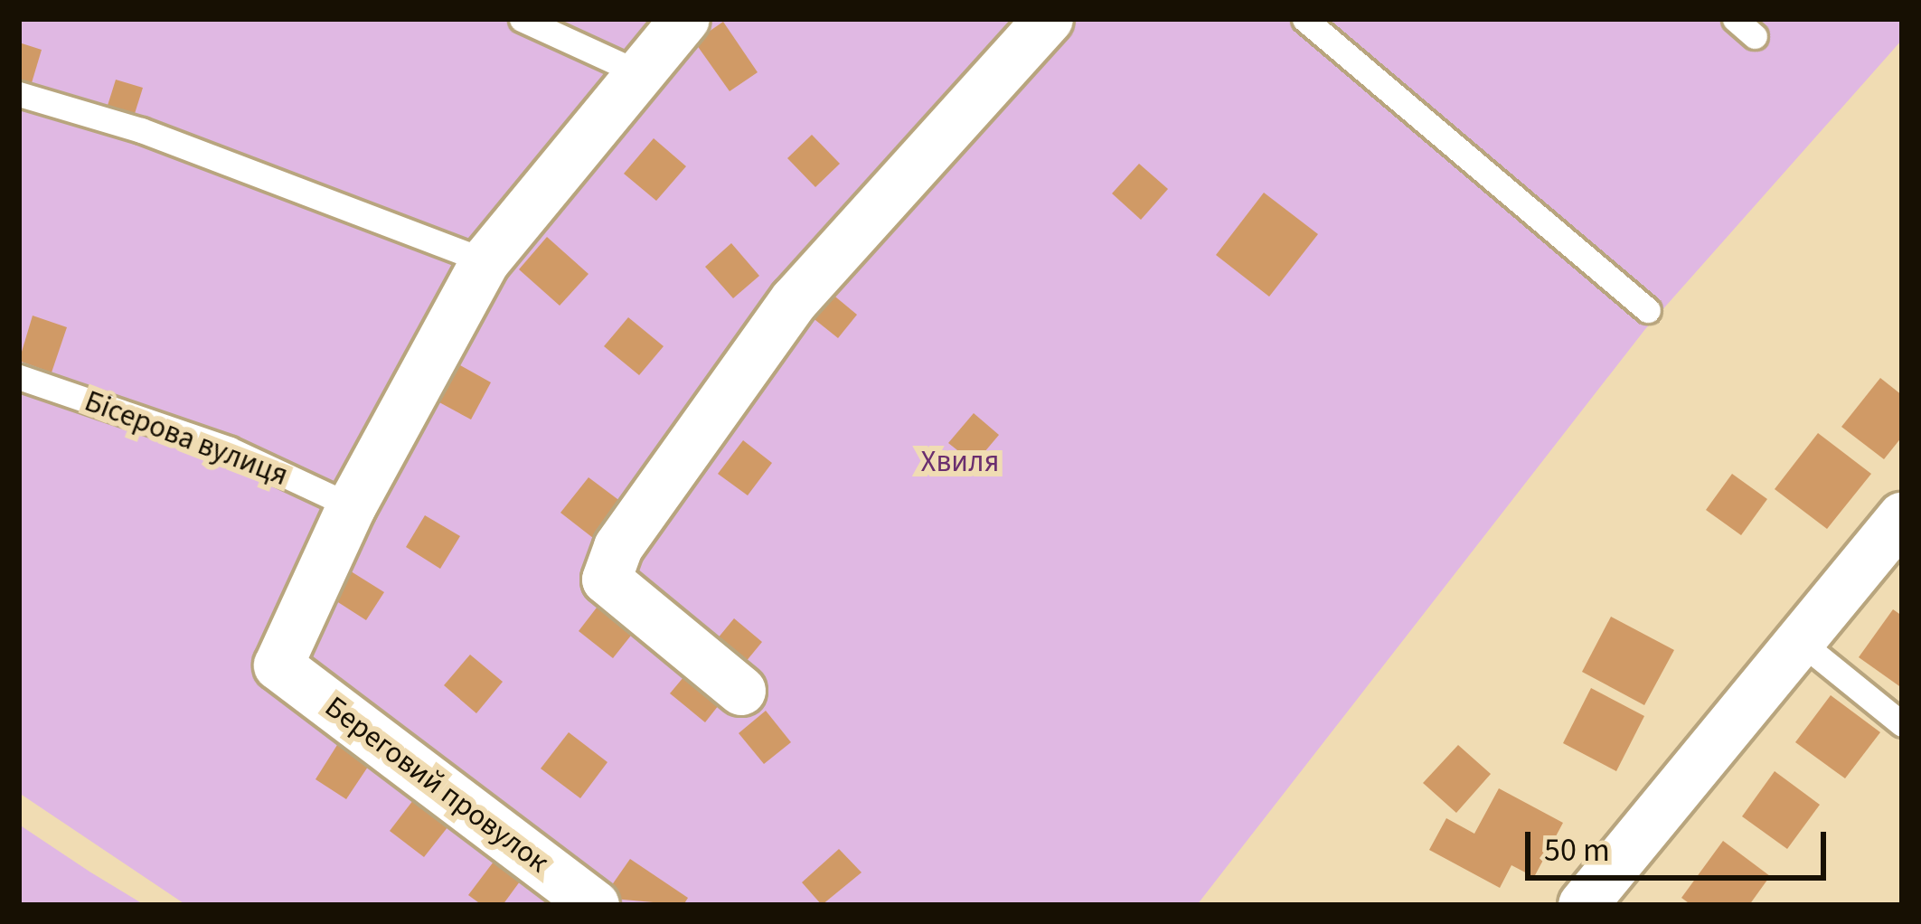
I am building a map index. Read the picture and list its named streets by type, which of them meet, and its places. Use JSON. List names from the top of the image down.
{
  "streets": {
    "street": ["Береговий провулок"],
    "lane": ["Бісерова вулиця"]
  },
  "crossings": [
    ["Бісерова вулиця", "Береговий провулок"]
  ],
  "parks": ["Хвиля"],
  "scale_bar": "50 m"
}
